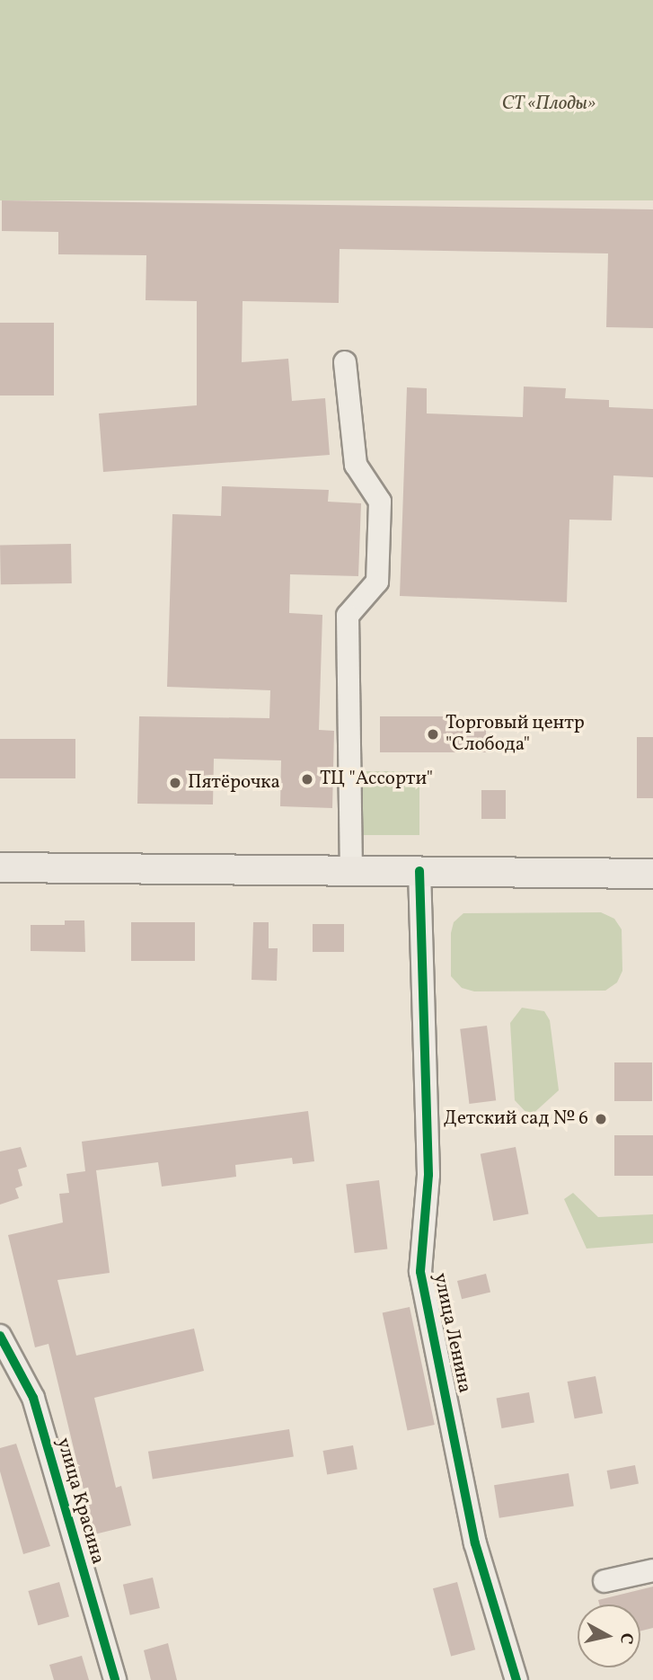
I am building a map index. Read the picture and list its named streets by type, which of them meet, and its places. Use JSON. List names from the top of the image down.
{
  "streets": {
    "street": ["улица Ленина", "улица Красина"]
  },
  "parks": ["СТ «Плоды»"],
  "places": [
    "Торговый центр \"Слобода\"",
    "ТЦ \"Ассорти\"",
    "Пятёрочка",
    "Детский сад № 6"
  ],
  "north": "right"
}
